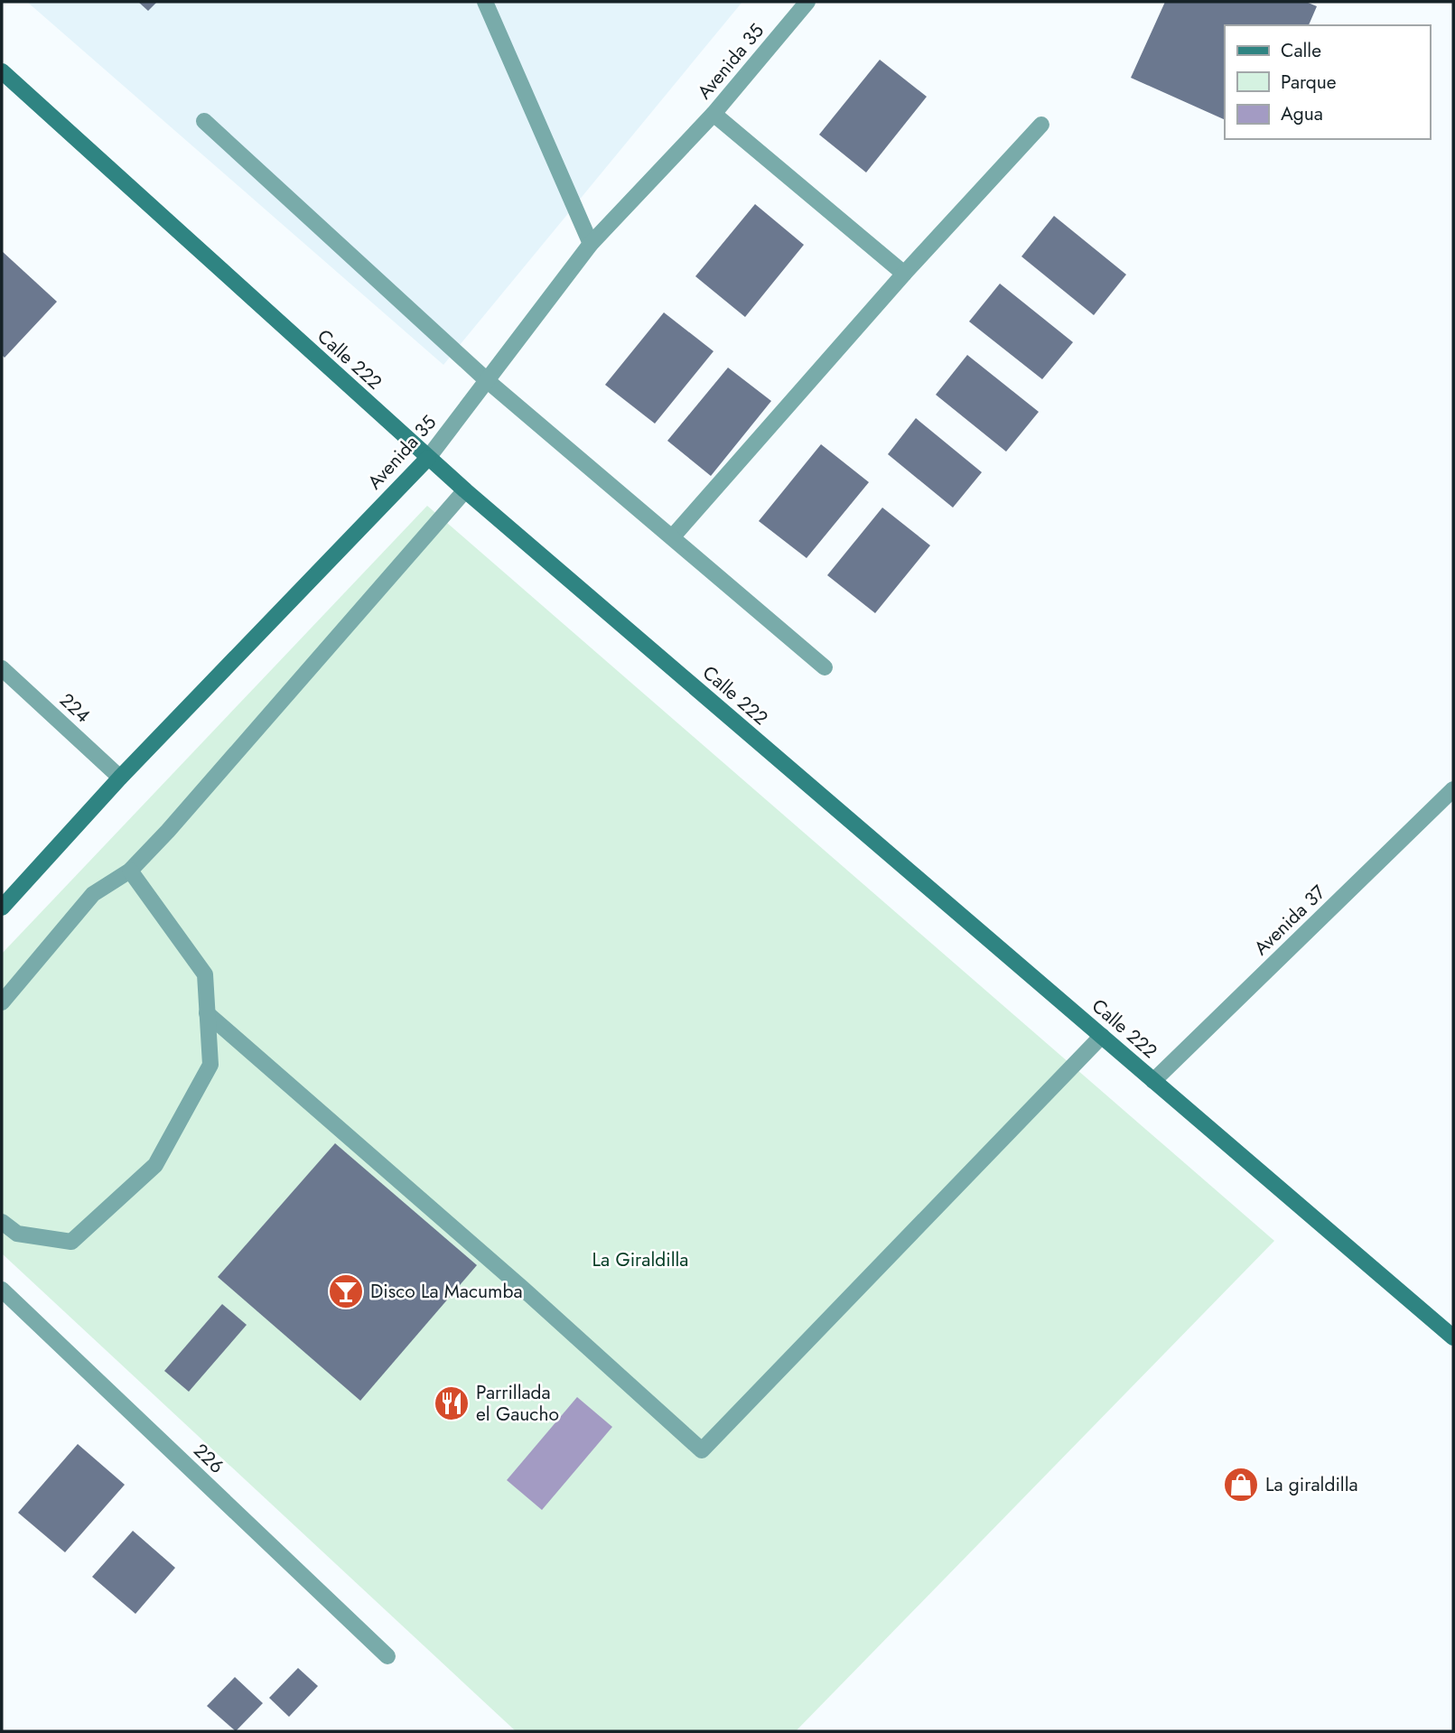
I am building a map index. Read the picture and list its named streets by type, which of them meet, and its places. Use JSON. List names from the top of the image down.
{
  "streets": {
    "main road": ["Avenida 35", "Calle 222"],
    "street": ["224", "Avenida 37", "226"]
  },
  "crossings": [
    ["Avenida 35", "Calle 222"],
    ["Avenida 35", "224"],
    ["Calle 222", "Avenida 37"]
  ],
  "parks": ["La Giraldilla"],
  "places": {
    "bar": ["Disco La Macumba"],
    "restaurant": ["Parrillada el Gaucho"],
    "shop": ["La giraldilla"]
  },
  "legend": ["Calle", "Parque", "Agua"]
}
